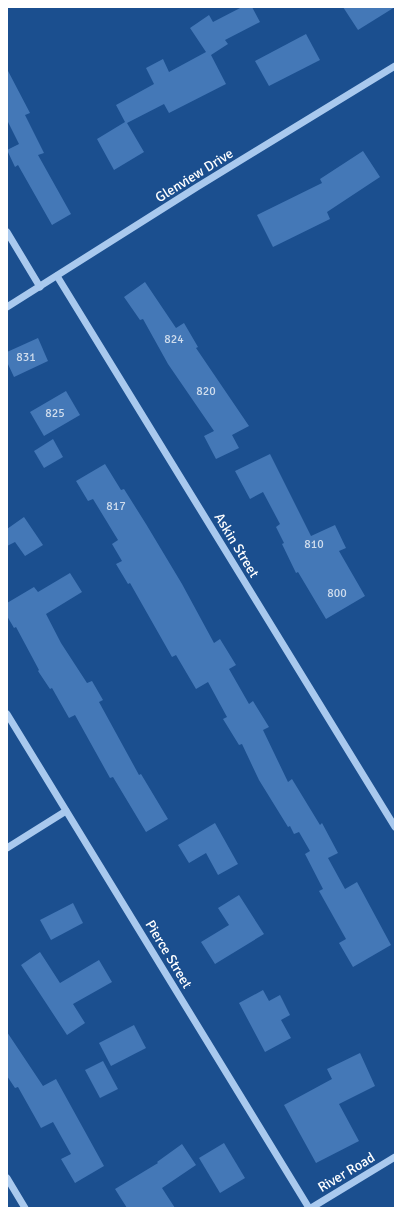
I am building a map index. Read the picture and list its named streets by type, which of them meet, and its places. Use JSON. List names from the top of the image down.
{
  "streets": {
    "street": [
      "Glenview Drive",
      "Askin Street",
      "Pierce Street",
      "River Road"
    ]
  },
  "crossings": [
    ["Glenview Drive", "Askin Street"],
    ["Pierce Street", "River Road"]
  ],
  "house_numbers": [
    "824",
    "831",
    "820",
    "825",
    "817",
    "810",
    "800"
  ]
}
